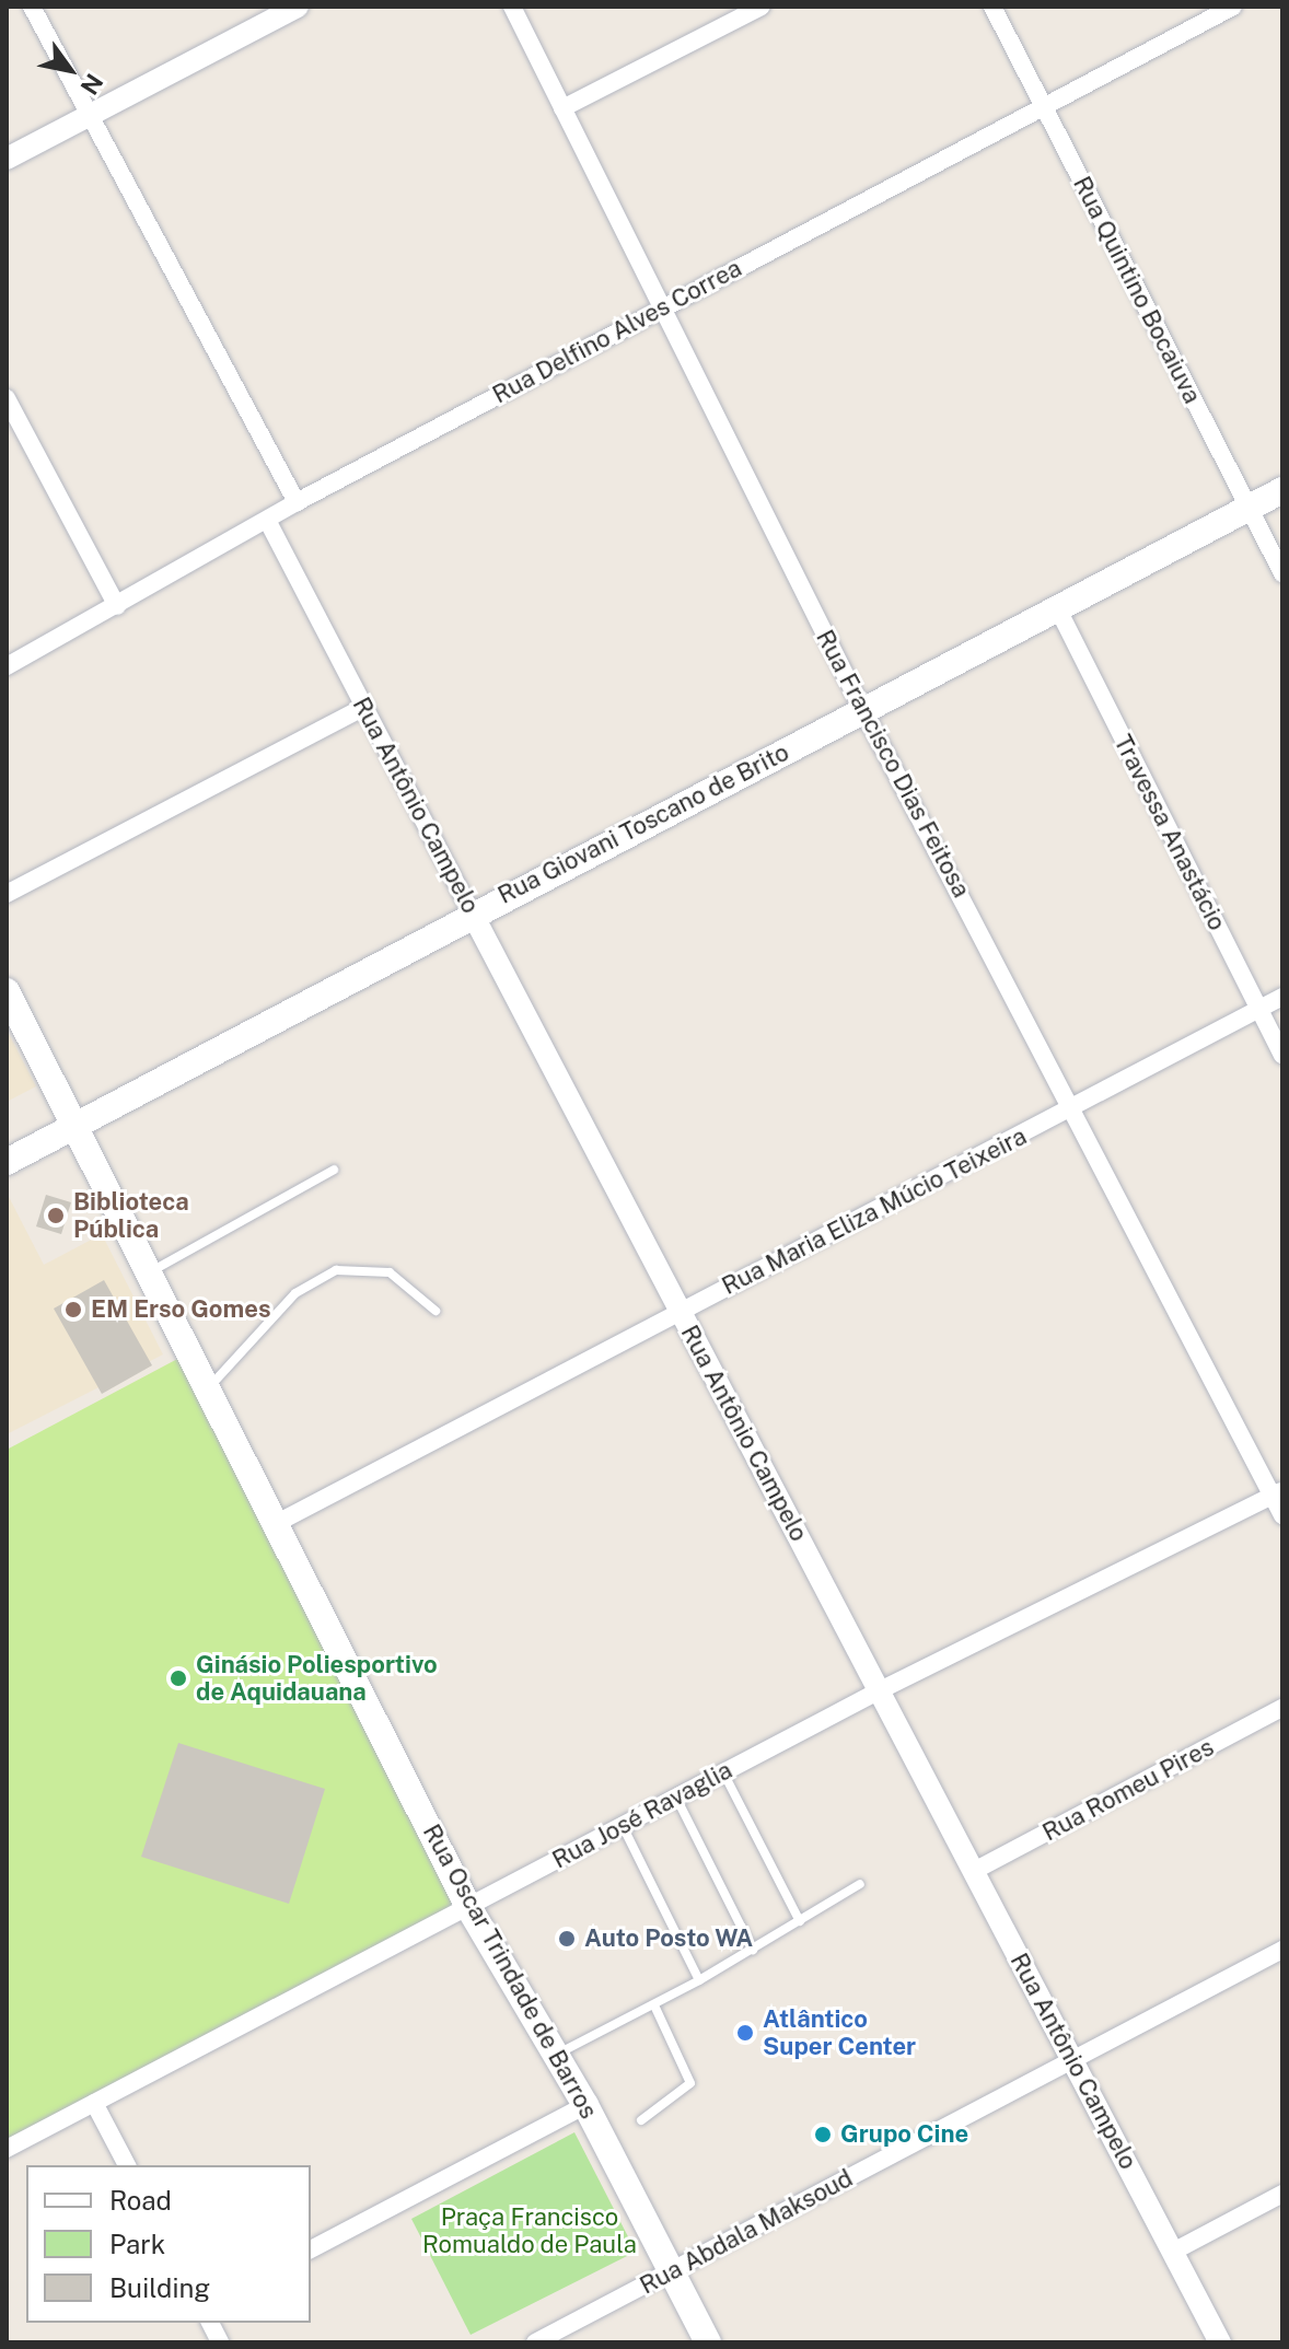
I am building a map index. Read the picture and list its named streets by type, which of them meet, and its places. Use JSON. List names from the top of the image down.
{
  "streets": {
    "main road": ["Rua Giovani Toscano de Brito", "Rua Oscar Trindade de Barros"],
    "street": [
      "Rua Quintino Bocaiuva",
      "Rua Delfino Alves Correa",
      "Rua Francisco Dias Feitosa",
      "Rua Antônio Campelo",
      "Travessa Anastácio",
      "Rua Maria Eliza Múcio Teixeira",
      "Rua Romeu Pires",
      "Rua José Ravaglia",
      "Rua Abdala Maksoud"
    ]
  },
  "crossings": [
    ["Rua Quintino Bocaiuva", "Rua Delfino Alves Correa"],
    ["Rua Quintino Bocaiuva", "Rua Giovani Toscano de Brito"],
    ["Rua Delfino Alves Correa", "Rua Francisco Dias Feitosa"],
    ["Rua Delfino Alves Correa", "Rua Antônio Campelo"],
    ["Rua Francisco Dias Feitosa", "Rua Giovani Toscano de Brito"],
    ["Rua Francisco Dias Feitosa", "Rua Maria Eliza Múcio Teixeira"],
    ["Rua Francisco Dias Feitosa", "Rua José Ravaglia"],
    ["Rua Antônio Campelo", "Rua Giovani Toscano de Brito"],
    ["Rua Antônio Campelo", "Rua Maria Eliza Múcio Teixeira"],
    ["Rua Antônio Campelo", "Rua Romeu Pires"],
    ["Rua Antônio Campelo", "Rua José Ravaglia"],
    ["Rua Antônio Campelo", "Rua Abdala Maksoud"],
    ["Rua Giovani Toscano de Brito", "Travessa Anastácio"],
    ["Rua Giovani Toscano de Brito", "Rua Oscar Trindade de Barros"],
    ["Travessa Anastácio", "Rua Maria Eliza Múcio Teixeira"],
    ["Rua Maria Eliza Múcio Teixeira", "Rua Oscar Trindade de Barros"],
    ["Rua José Ravaglia", "Rua Oscar Trindade de Barros"],
    ["Rua Oscar Trindade de Barros", "Rua Abdala Maksoud"]
  ],
  "parks": ["Praça Francisco Romualdo de Paula"],
  "places": [
    "Biblioteca Pública",
    "EM Erso Gomes",
    "Ginásio Poliesportivo de Aquidauana",
    "Auto Posto WA",
    "Atlântico Super Center",
    "Grupo Cine"
  ],
  "legend": ["Road", "Park", "Building"],
  "north": "bottom right"
}
